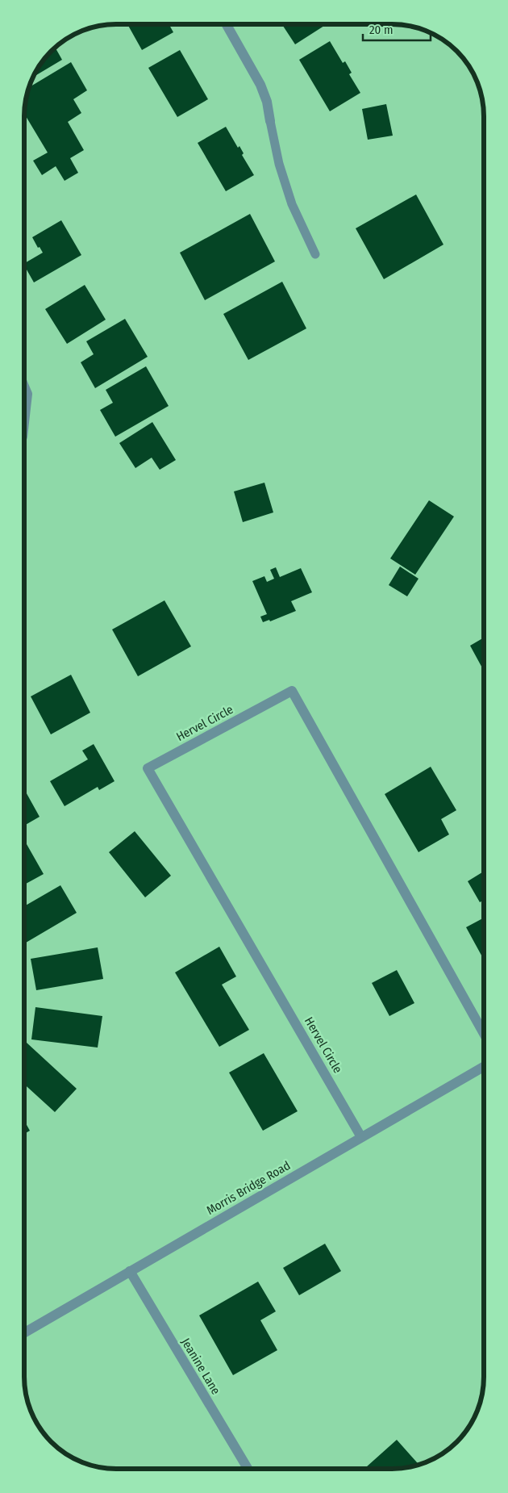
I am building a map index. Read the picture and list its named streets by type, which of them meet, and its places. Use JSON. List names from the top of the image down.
{
  "streets": {
    "street": ["Hervel Circle", "Morris Bridge Road", "Jeanine Lane"]
  },
  "crossings": [
    ["Hervel Circle", "Morris Bridge Road"],
    ["Morris Bridge Road", "Jeanine Lane"]
  ],
  "scale_bar": "20 m"
}
